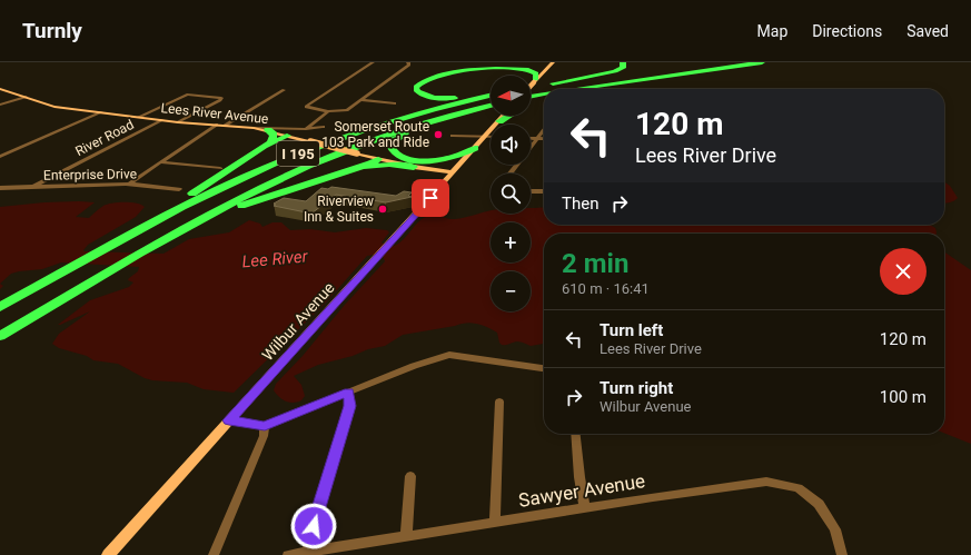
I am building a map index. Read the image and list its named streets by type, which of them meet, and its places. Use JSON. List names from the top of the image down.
{
  "streets": {
    "highway": ["I 195"],
    "main road": ["Lees River Avenue", "Wilbur Avenue"],
    "street": ["River Road", "Enterprise Drive", "Sawyer Avenue"]
  },
  "crossings": [
    ["Lees River Avenue", "River Road"],
    ["Lees River Avenue", "Wilbur Avenue"],
    ["River Road", "Enterprise Drive"]
  ],
  "water": ["Lee River"],
  "places": ["Somerset Route 103 Park and Ride", "Riverview Inn & Suites"],
  "north": "left",
  "page": {
    "header": "Turnly",
    "nav": ["Map", "Directions", "Saved"],
    "map_buttons": ["+", "−"],
    "turn": ["120 m", "Lees River Drive"],
    "then": "Then",
    "heading": ["2 min", "610 m · 16:41"],
    "list": [
      {
        "name": "Turn left",
        "note": "Lees River Drive",
        "value": "120 m"
      },
      {
        "name": "Turn right",
        "note": "Wilbur Avenue",
        "value": "100 m"
      }
    ]
  }
}
